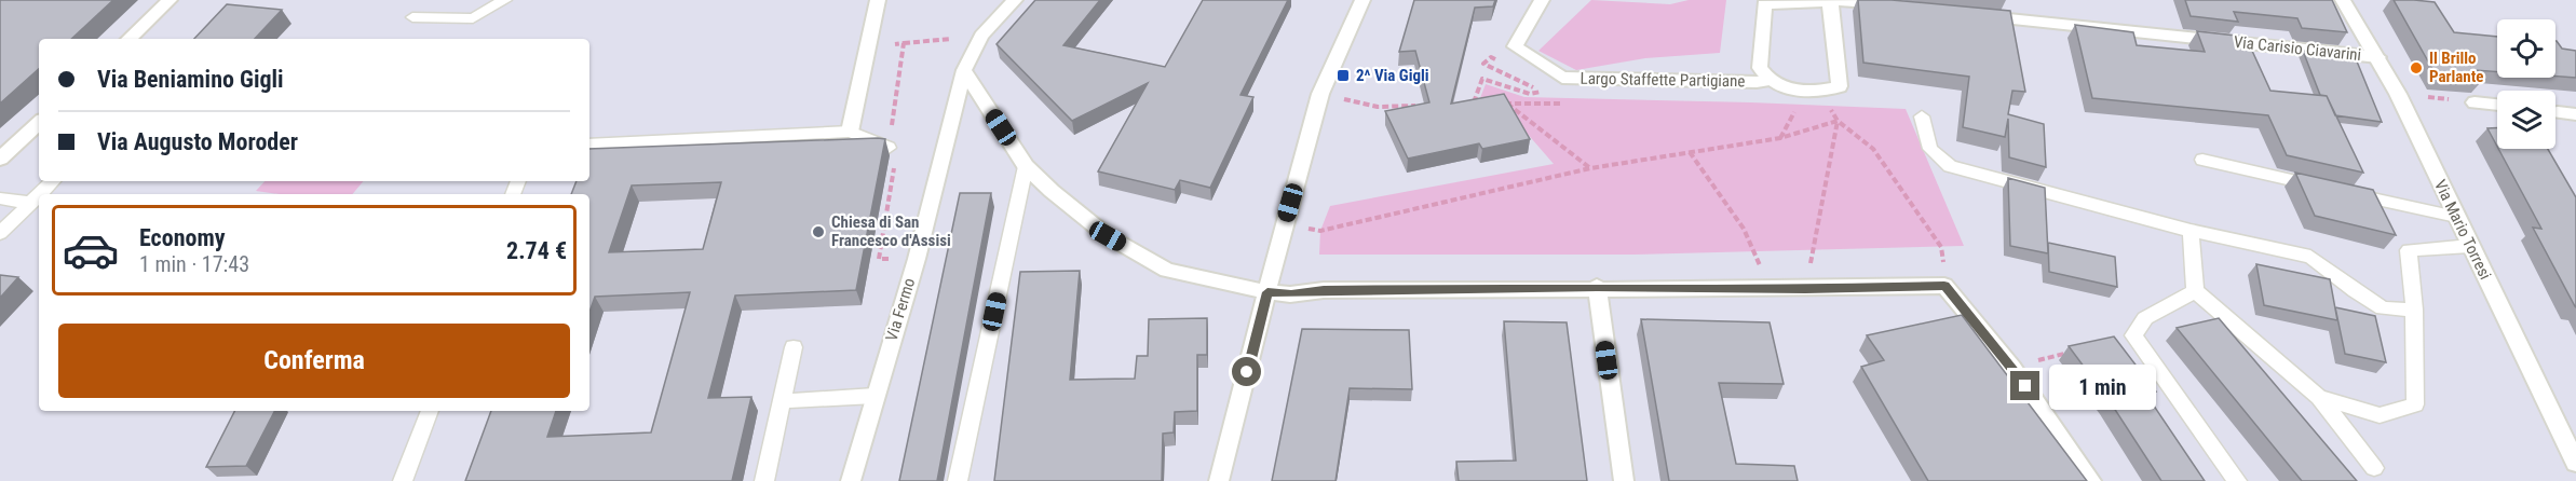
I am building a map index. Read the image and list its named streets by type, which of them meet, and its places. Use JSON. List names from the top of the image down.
{
  "streets": {
    "street": [
      "Via Carisio Ciavarini",
      "Largo Staffette Partigiane",
      "Via Mario Torresi",
      "Via Fermo"
    ]
  },
  "crossings": [
    ["Via Carisio Ciavarini", "Via Mario Torresi"]
  ],
  "places": {
    "other": ["Il Brillo Parlante", "Chiesa di San Francesco d'Assisi"],
    "transit": ["2^ Via Gigli"]
  },
  "page": {
    "banner": ["Via Beniamino Gigli", "Via Augusto Moroder"],
    "list": [
      {
        "name": "Economy",
        "note": "1 min · 17:43",
        "value": "2.74 €"
      }
    ],
    "buttons": "Conferma",
    "bubble": "1 min"
  }
}
